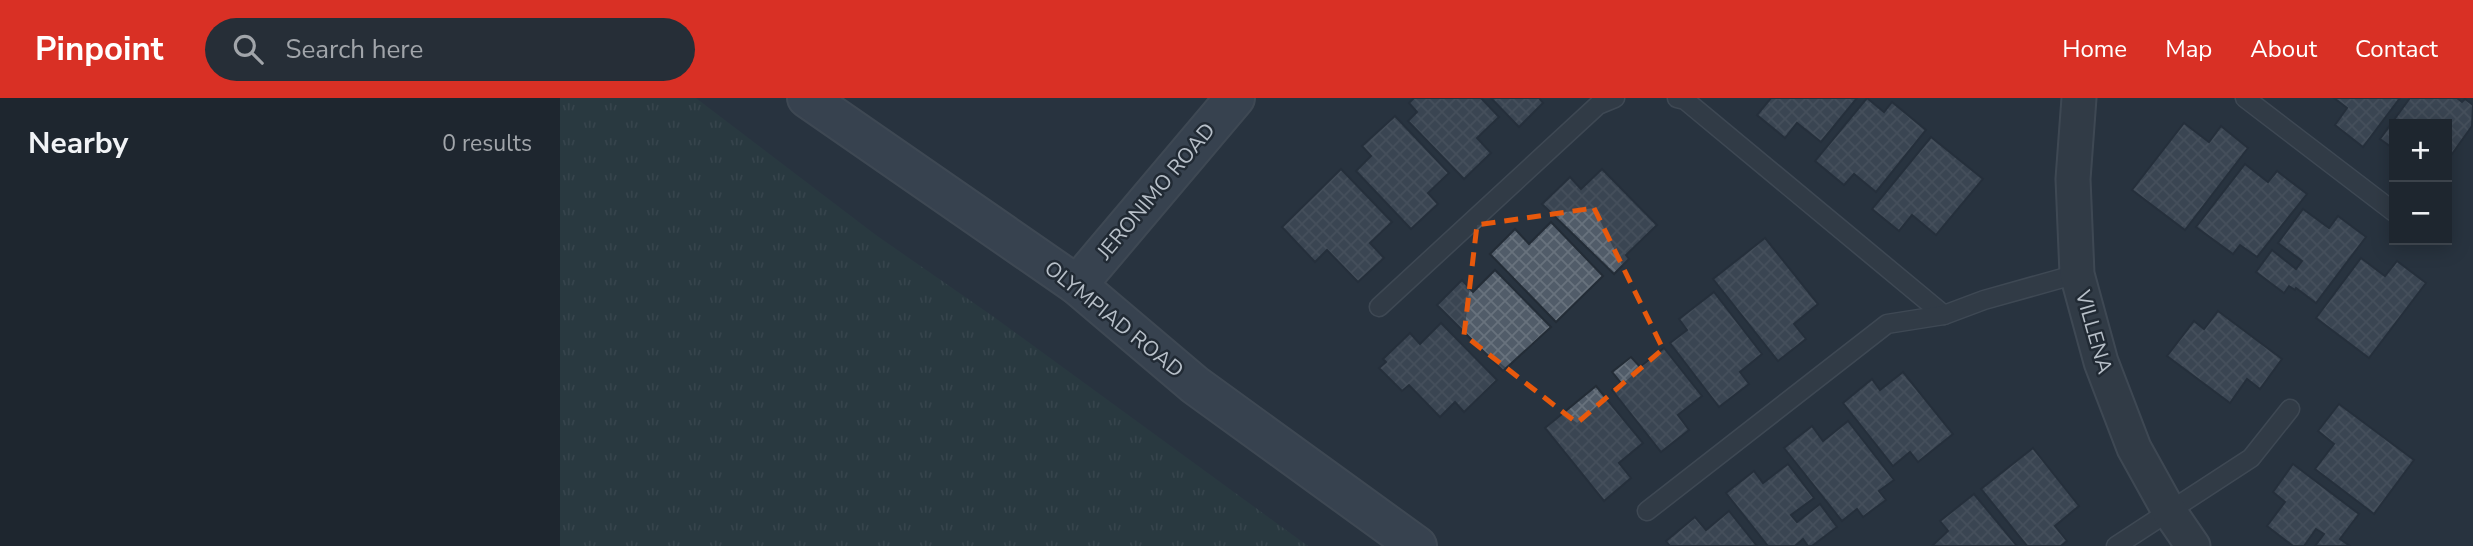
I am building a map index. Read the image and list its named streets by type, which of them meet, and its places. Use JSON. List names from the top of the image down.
{
  "streets": {
    "main road": ["JERONIMO ROAD", "OLYMPIAD ROAD"],
    "street": ["VILLENA"]
  },
  "crossings": [
    ["JERONIMO ROAD", "OLYMPIAD ROAD"]
  ],
  "page": {
    "header": "Pinpoint",
    "search": "Search here",
    "nav": [
      "Home",
      "Map",
      "About",
      "Contact"
    ],
    "heading": ["Nearby", "0 results"],
    "map_buttons": ["+", "−"]
  }
}
